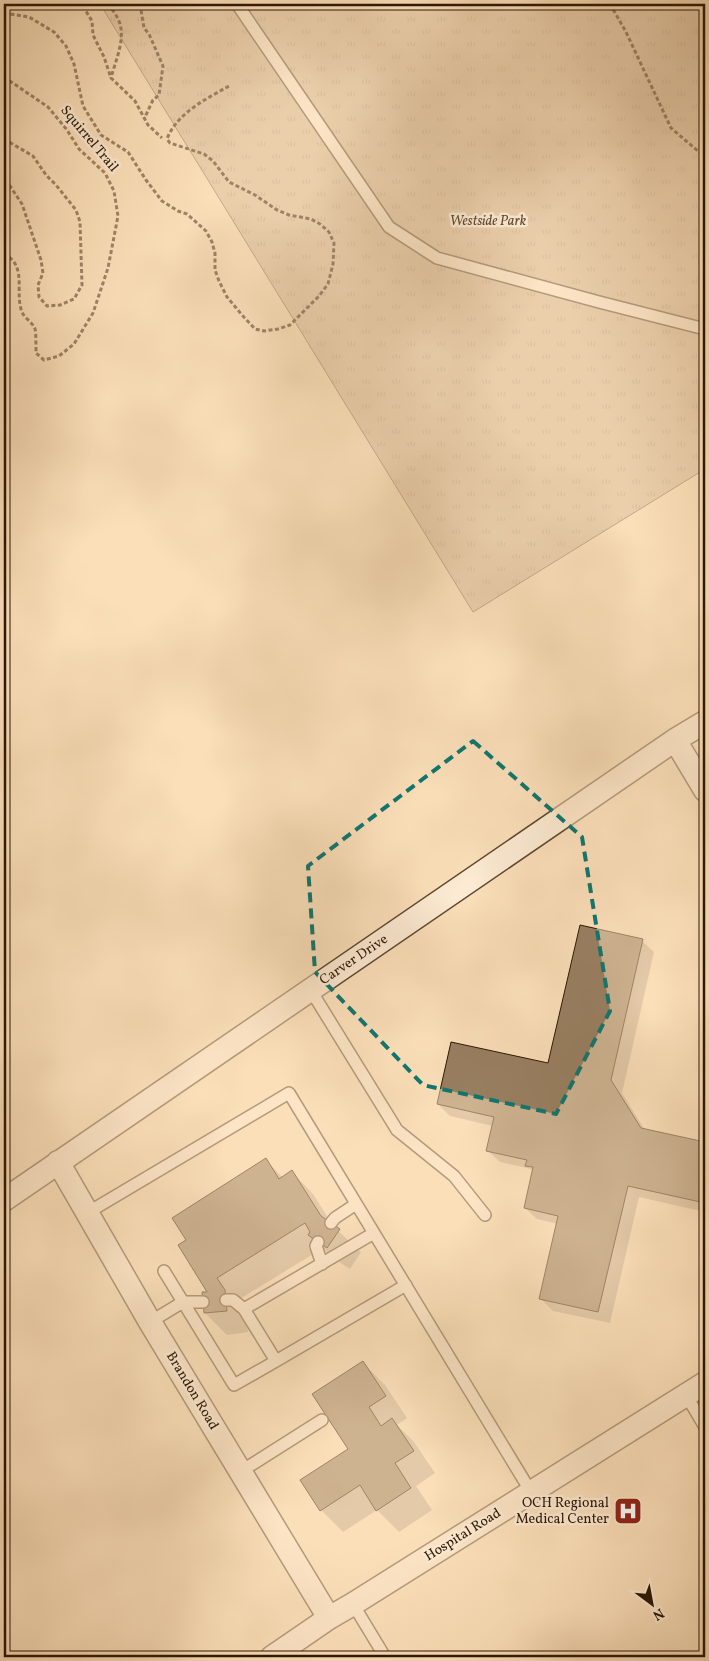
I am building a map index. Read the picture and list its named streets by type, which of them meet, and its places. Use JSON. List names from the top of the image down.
{
  "streets": {
    "street": ["Carver Drive", "Brandon Road", "Hospital Road"],
    "path": ["Squirrel Trail"]
  },
  "crossings": [
    ["Carver Drive", "Brandon Road"],
    ["Brandon Road", "Hospital Road"]
  ],
  "parks": ["Westside Park"],
  "places": {
    "hospital": ["OCH Regional Medical Center"]
  },
  "north": "bottom right"
}
